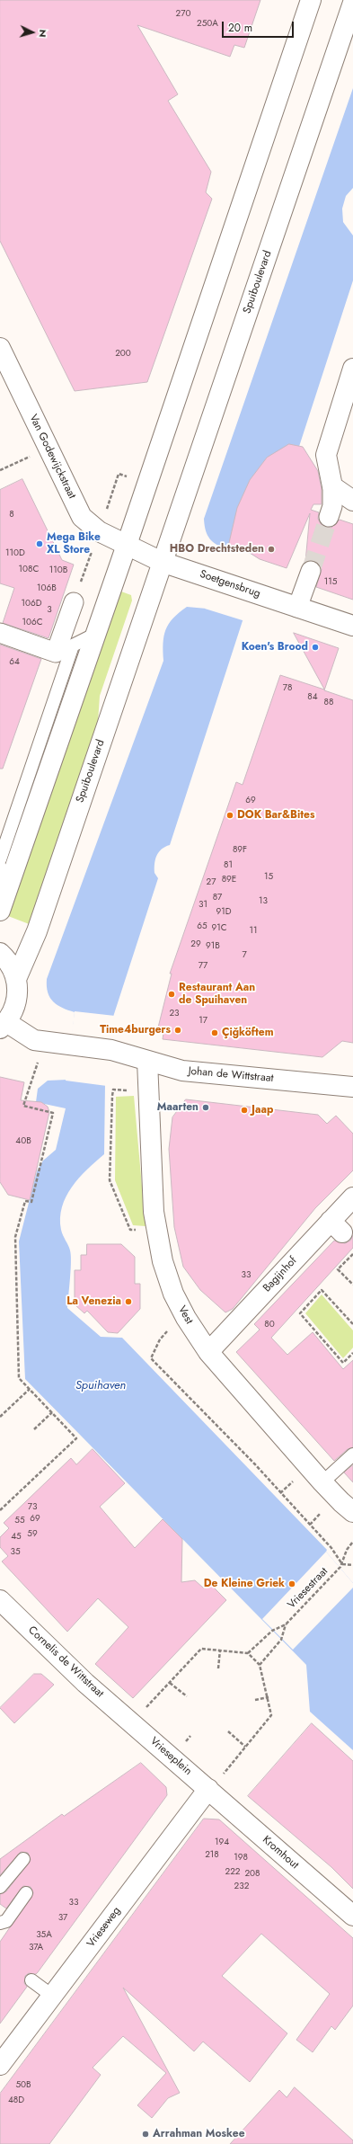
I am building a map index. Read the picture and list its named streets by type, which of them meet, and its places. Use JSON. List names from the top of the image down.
{
  "streets": {
    "street": [
      "Spuiboulevard",
      "Van Godewijckstraat",
      "Soetgensbrug",
      "Johan de Wittstraat",
      "Bagijnhof",
      "Vest",
      "Cornelis de Wittstraat",
      "Vrieseplein",
      "Kromhout",
      "Vrieseweg"
    ],
    "path": ["Vriesestraat"]
  },
  "crossings": [
    ["Spuiboulevard", "Soetgensbrug"],
    ["Johan de Wittstraat", "Vest"],
    ["Bagijnhof", "Vest"],
    ["Cornelis de Wittstraat", "Vrieseplein"],
    ["Vrieseplein", "Kromhout"],
    ["Vrieseplein", "Vrieseweg"],
    ["Kromhout", "Vrieseweg"]
  ],
  "water": ["Spuihaven"],
  "places": [
    "Mega Bike XL Store",
    "HBO Drechtsteden",
    "Koen's Brood",
    "DOK Bar&Bites",
    "Restaurant Aan de Spuihaven",
    "Time4burgers",
    "Çiğköftem",
    "Maarten",
    "Jaap",
    "La Venezia",
    "De Kleine Griek",
    "Arrahman Moskee"
  ],
  "house_numbers": [
    "270",
    "250A",
    "200",
    "8",
    "110D",
    "108C",
    "110B",
    "115",
    "106B",
    "106D",
    "3",
    "106C",
    "64",
    "78",
    "84",
    "88",
    "69",
    "89F",
    "81",
    "15",
    "89E",
    "27",
    "87",
    "13",
    "31",
    "91D",
    "65",
    "91C",
    "11",
    "29",
    "91B",
    "7",
    "77",
    "23",
    "17",
    "40B",
    "33",
    "80",
    "73",
    "69",
    "55",
    "59",
    "45",
    "35",
    "194",
    "218",
    "198",
    "222",
    "208",
    "232",
    "33",
    "37",
    "35A",
    "37A",
    "50B",
    "48D"
  ],
  "scale_bar": "20 m",
  "north": "right"
}
